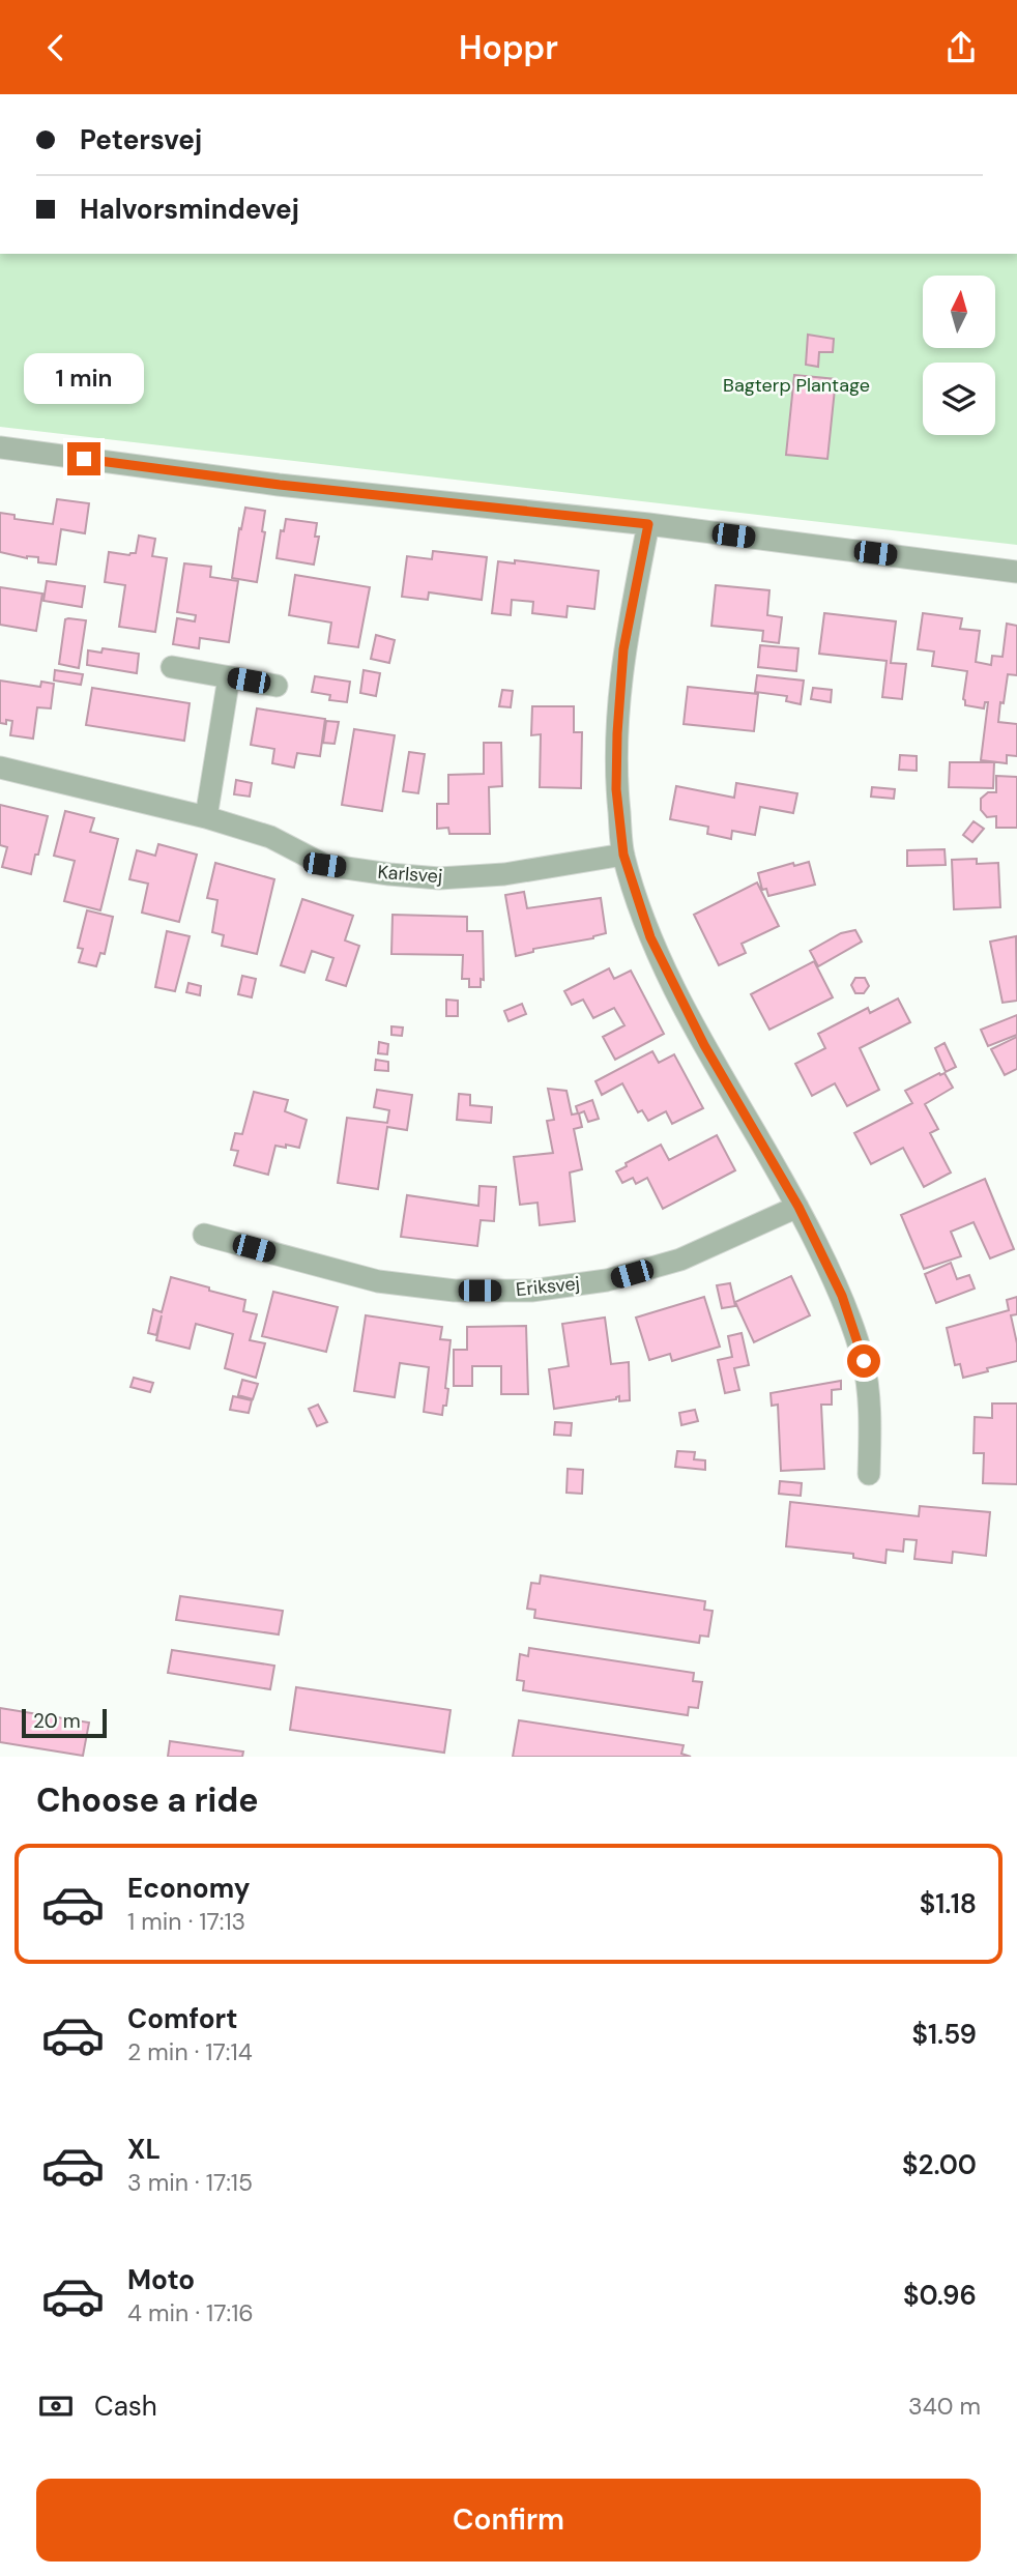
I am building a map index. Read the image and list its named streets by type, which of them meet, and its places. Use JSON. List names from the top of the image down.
{
  "streets": {
    "street": ["Karlsvej", "Eriksvej"]
  },
  "parks": ["Bagterp Plantage"],
  "scale_bar": "20 m",
  "north": "top",
  "page": {
    "header": "Hoppr",
    "banner": ["Petersvej", "Halvorsmindevej"],
    "bubble": "1 min",
    "scale": "20 m",
    "heading": "Choose a ride",
    "list": [
      {
        "name": "Economy",
        "note": "1 min · 17:13",
        "value": "$1.18"
      },
      {
        "name": "Comfort",
        "note": "2 min · 17:14",
        "value": "$1.59"
      },
      {
        "name": "XL",
        "note": "3 min · 17:15",
        "value": "$2.00"
      },
      {
        "name": "Moto",
        "note": "4 min · 17:16",
        "value": "$0.96"
      }
    ],
    "pay": ["Cash", "340 m"],
    "buttons": "Confirm"
  }
}
